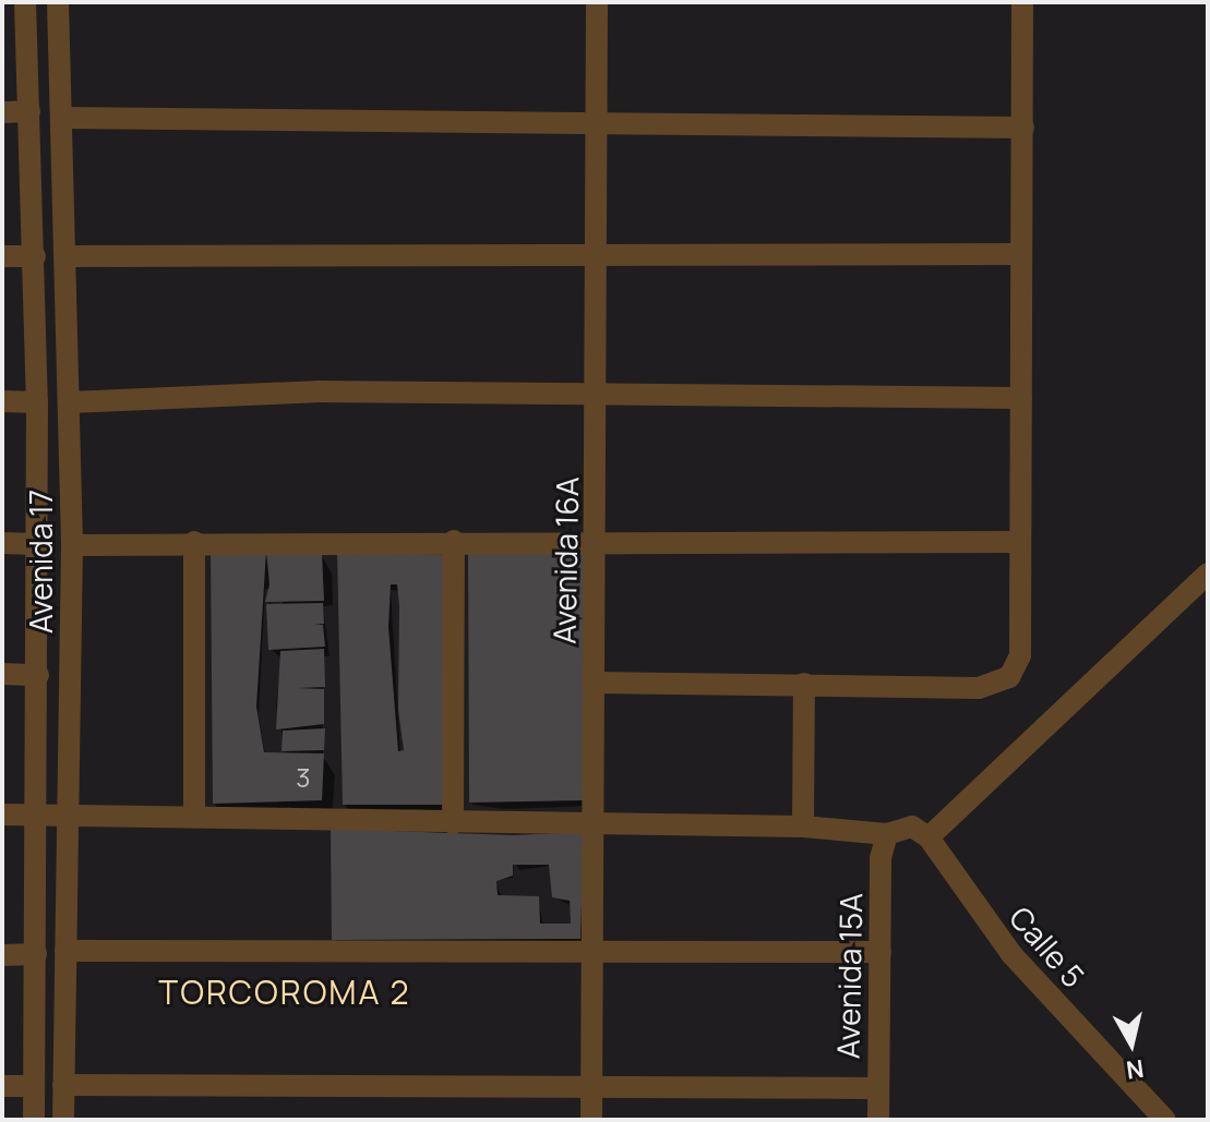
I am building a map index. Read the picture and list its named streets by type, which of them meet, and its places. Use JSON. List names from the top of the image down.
{
  "streets": {
    "street": [
      "Avenida 16A",
      "Avenida 17",
      "Calle 5",
      "Avenida 15A"
    ]
  },
  "districts": ["TORCOROMA 2"],
  "house_numbers": ["3"],
  "north": "bottom"
}
